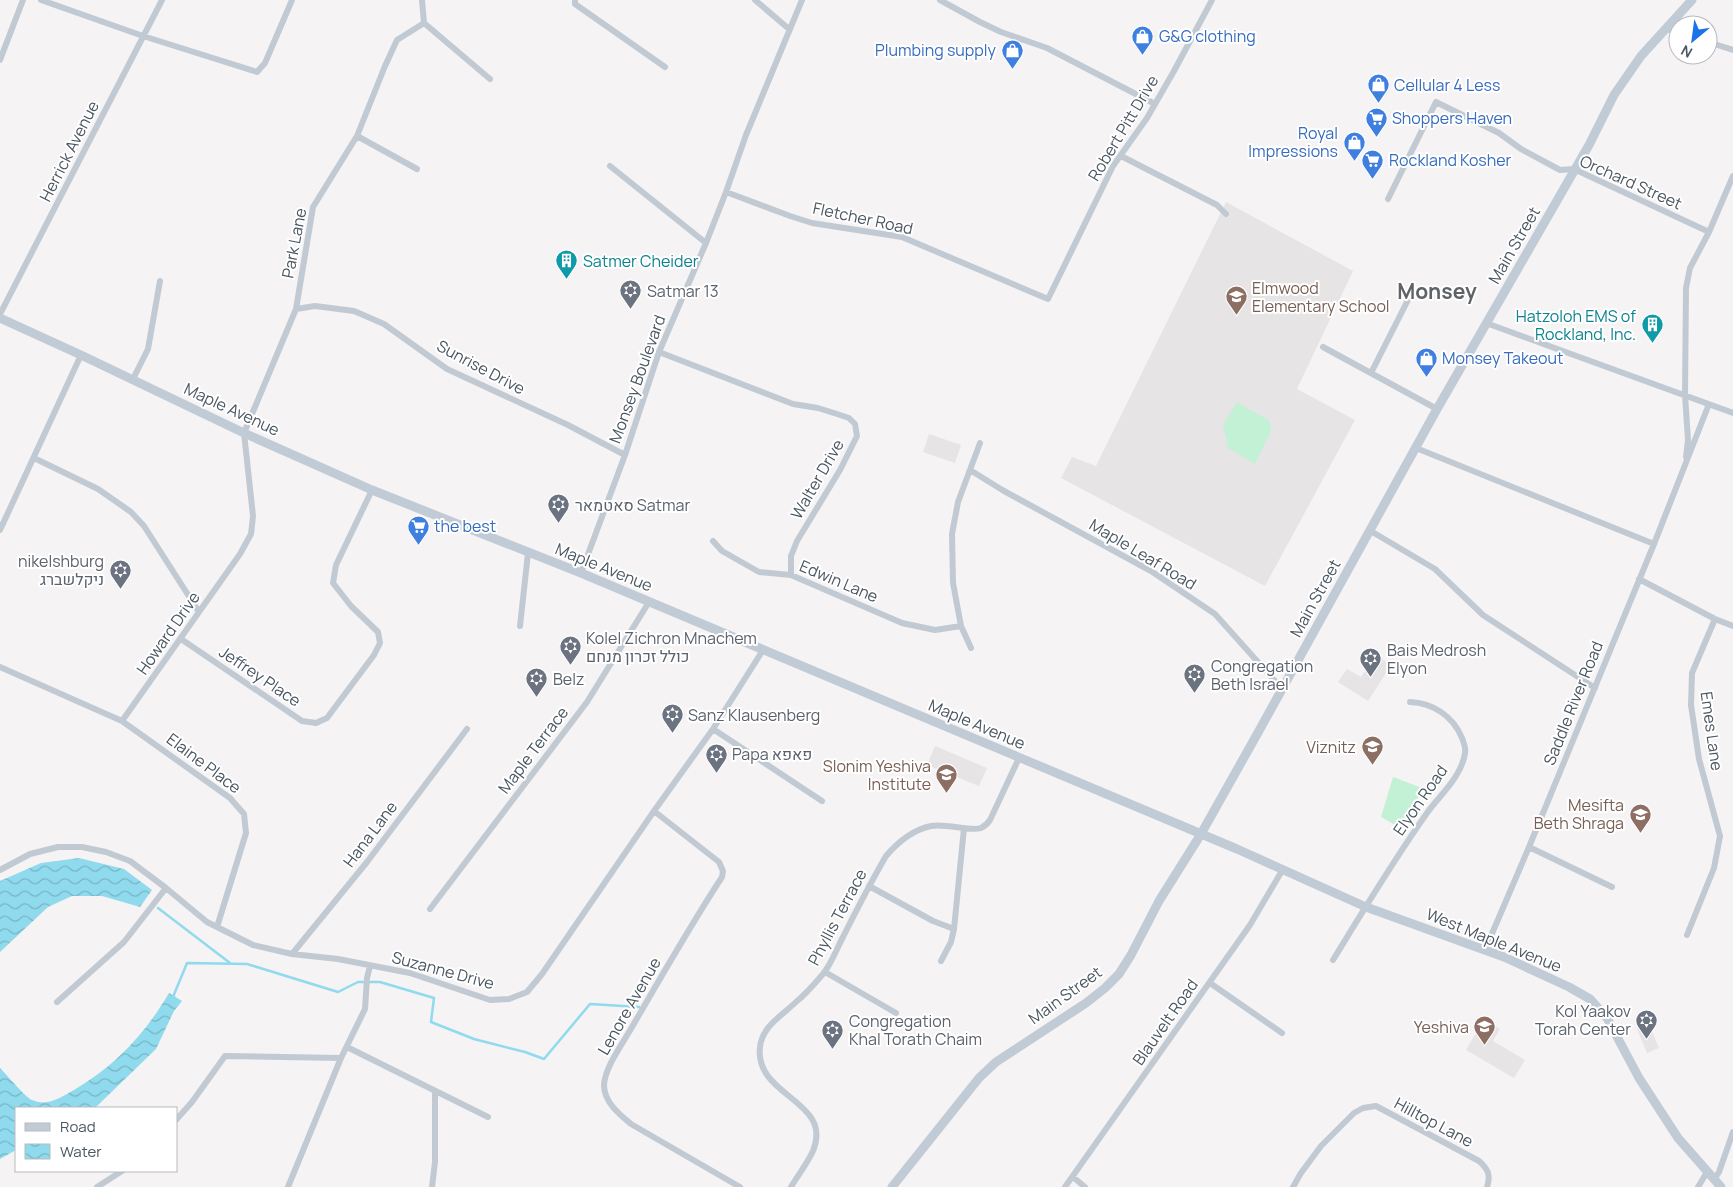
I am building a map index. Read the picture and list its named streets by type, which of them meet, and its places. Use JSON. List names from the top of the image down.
{
  "streets": {
    "street": [
      "Robert Pitt Drive",
      "Herrick Avenue",
      "Orchard Street",
      "Fletcher Road",
      "Park Lane",
      "Main Street",
      "Sunrise Drive",
      "Monsey Boulevard",
      "Maple Avenue",
      "Walter Drive",
      "Maple Leaf Road",
      "Edwin Lane",
      "Howard Drive",
      "Jeffrey Place",
      "Saddle River Road",
      "Emes Lane",
      "Maple Terrace",
      "Elaine Place",
      "Elyon Road",
      "Hana Lane",
      "Phyllis Terrace",
      "West Maple Avenue",
      "Suzanne Drive",
      "Lenore Avenue",
      "Blauvelt Road",
      "Hilltop Lane"
    ]
  },
  "crossings": [
    ["Robert Pitt Drive", "Fletcher Road"],
    ["Orchard Street", "Main Street"],
    ["Orchard Street", "Saddle River Road"],
    ["Fletcher Road", "Monsey Boulevard"],
    ["Park Lane", "Sunrise Drive"],
    ["Park Lane", "Maple Avenue"],
    ["Park Lane", "Howard Drive"],
    ["Main Street", "Maple Avenue"],
    ["Main Street", "Maple Leaf Road"],
    ["Main Street", "West Maple Avenue"],
    ["Sunrise Drive", "Monsey Boulevard"],
    ["Monsey Boulevard", "Maple Avenue"],
    ["Monsey Boulevard", "Walter Drive"],
    ["Maple Avenue", "Howard Drive"],
    ["Maple Avenue", "Jeffrey Place"],
    ["Maple Avenue", "Maple Terrace"],
    ["Maple Avenue", "Phyllis Terrace"],
    ["Maple Avenue", "West Maple Avenue"],
    ["Maple Avenue", "Suzanne Drive"],
    ["Walter Drive", "Edwin Lane"],
    ["Howard Drive", "Jeffrey Place"],
    ["Howard Drive", "Elaine Place"],
    ["Saddle River Road", "West Maple Avenue"],
    ["Elaine Place", "Suzanne Drive"],
    ["Elyon Road", "West Maple Avenue"],
    ["Hana Lane", "Suzanne Drive"],
    ["West Maple Avenue", "Blauvelt Road"],
    ["Suzanne Drive", "Lenore Avenue"]
  ],
  "districts": ["Monsey"],
  "places": {
    "shop": [
      "G&G clothing",
      "Plumbing supply",
      "Cellular 4 Less",
      "Royal Impressions",
      "Monsey Takeout"
    ],
    "supermarket": ["Shoppers Haven", "Rockland Kosher", "the best"],
    "building": ["Satmer Cheider", "Hatzoloh EMS of Rockland, Inc."],
    "synagogue": [
      "Satmar 13",
      "סאטמאר Satmar",
      "nikelshburg ניקלשברג",
      "Kolel Zichron Mnachem כולל זכרון מנחם",
      "Bais Medrosh Elyon",
      "Congregation Beth Israel",
      "Belz",
      "Sanz Klausenberg",
      "Papa פאפא",
      "Kol Yaakov Torah Center",
      "Congregation Khal Torath Chaim"
    ],
    "school or university": [
      "Elmwood Elementary School",
      "Viznitz",
      "Slonim Yeshiva Institute",
      "Mesifta Beth Shraga",
      "Yeshiva"
    ]
  },
  "legend": ["Road", "Water"],
  "north": "bottom left"
}
